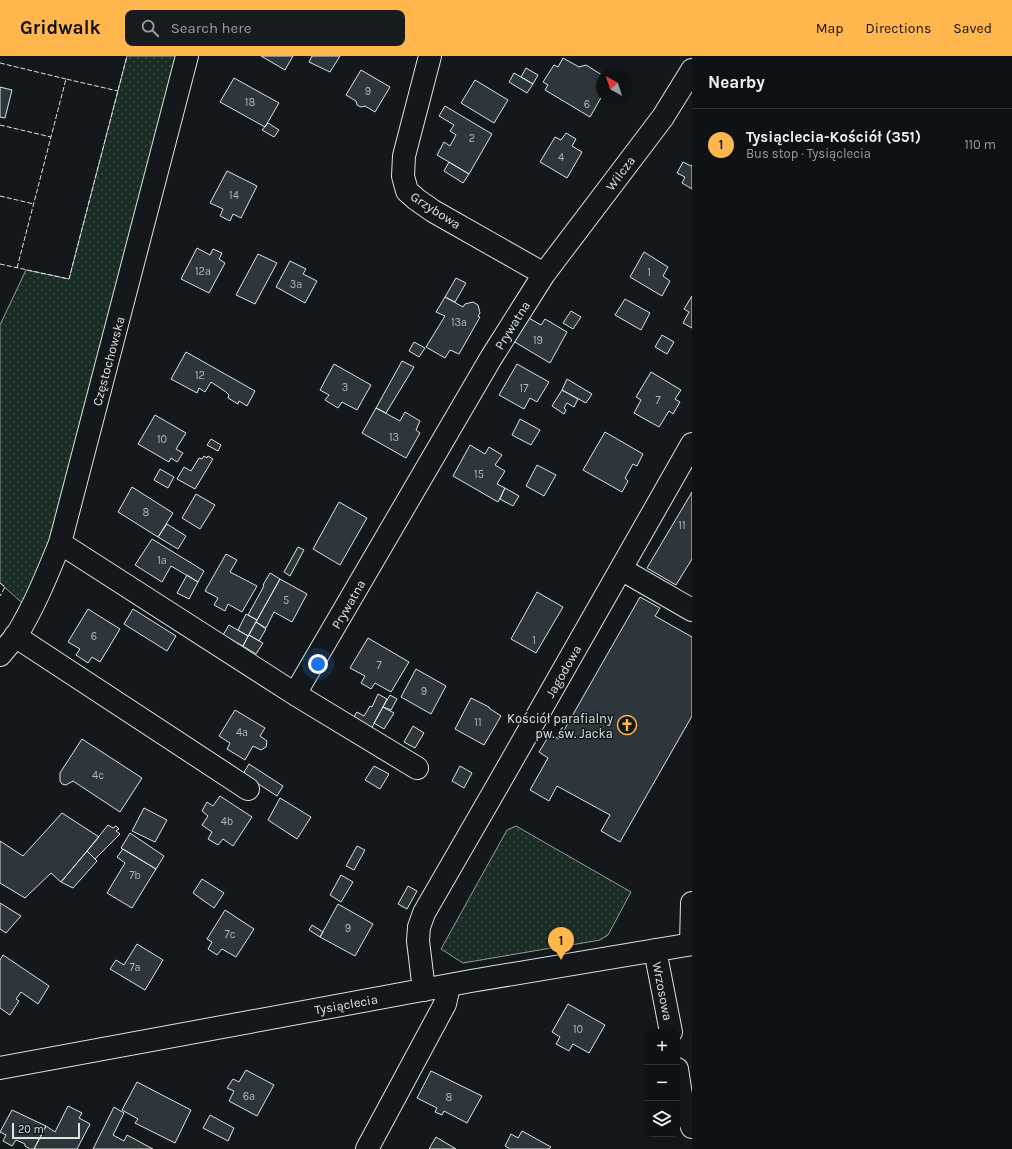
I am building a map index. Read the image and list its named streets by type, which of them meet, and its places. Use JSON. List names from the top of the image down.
{
  "streets": {
    "street": [
      "Wilcza",
      "Grzybowa",
      "Prywatna",
      "Częstochowska",
      "Jagodowa",
      "Wrzosowa",
      "Tysiąclecia"
    ]
  },
  "crossings": [
    ["Wilcza", "Grzybowa"],
    ["Wilcza", "Prywatna"],
    ["Grzybowa", "Prywatna"],
    ["Jagodowa", "Tysiąclecia"],
    ["Wrzosowa", "Tysiąclecia"]
  ],
  "places": {
    "church": ["Kościół parafialny pw. św. Jacka"]
  },
  "house_numbers": [
    "9",
    "18",
    "6",
    "2",
    "4",
    "14",
    "12a",
    "1",
    "3a",
    "13a",
    "19",
    "12",
    "3",
    "17",
    "7",
    "13",
    "10",
    "15",
    "8",
    "11",
    "1a",
    "5",
    "6",
    "1",
    "7",
    "9",
    "11",
    "4a",
    "4c",
    "4b",
    "7b",
    "9",
    "7c",
    "7a",
    "10",
    "6a",
    "8"
  ],
  "scale_bar": "20 m",
  "north": "top left",
  "page": {
    "header": "Gridwalk",
    "search": "Search here",
    "nav": ["Map", "Directions", "Saved"],
    "heading": "Nearby",
    "list": [
      {
        "mark": "1",
        "name": "Tysiąclecia-Kościół (351)",
        "note": "Bus stop · Tysiąclecia",
        "value": "110 m"
      }
    ],
    "pins": "1",
    "map_buttons": ["+", "−"],
    "scale": "20 m"
  }
}
